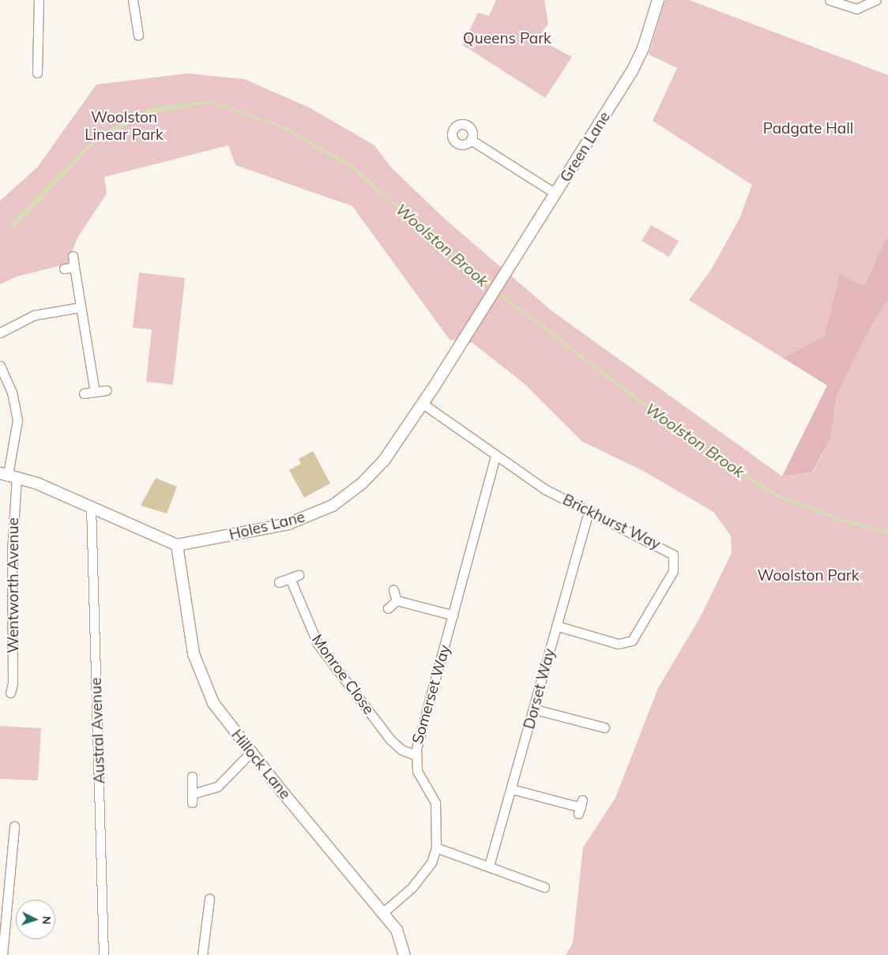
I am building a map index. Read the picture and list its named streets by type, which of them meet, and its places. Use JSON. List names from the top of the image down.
{
  "streets": {
    "street": [
      "Green Lane",
      "Brickhurst Way",
      "Holes Lane",
      "Wentworth Avenue",
      "Monroe Close",
      "Dorset Way",
      "Somerset Way",
      "Austral Avenue",
      "Hillock Lane"
    ]
  },
  "crossings": [
    ["Green Lane", "Holes Lane"],
    ["Brickhurst Way", "Holes Lane"],
    ["Brickhurst Way", "Dorset Way"],
    ["Brickhurst Way", "Somerset Way"],
    ["Holes Lane", "Hillock Lane"],
    ["Monroe Close", "Somerset Way"],
    ["Somerset Way", "Hillock Lane"]
  ],
  "water": ["Woolston Brook"],
  "parks": [
    "Queens Park",
    "Woolston Linear Park",
    "Padgate Hall",
    "Woolston Park"
  ],
  "north": "right"
}
